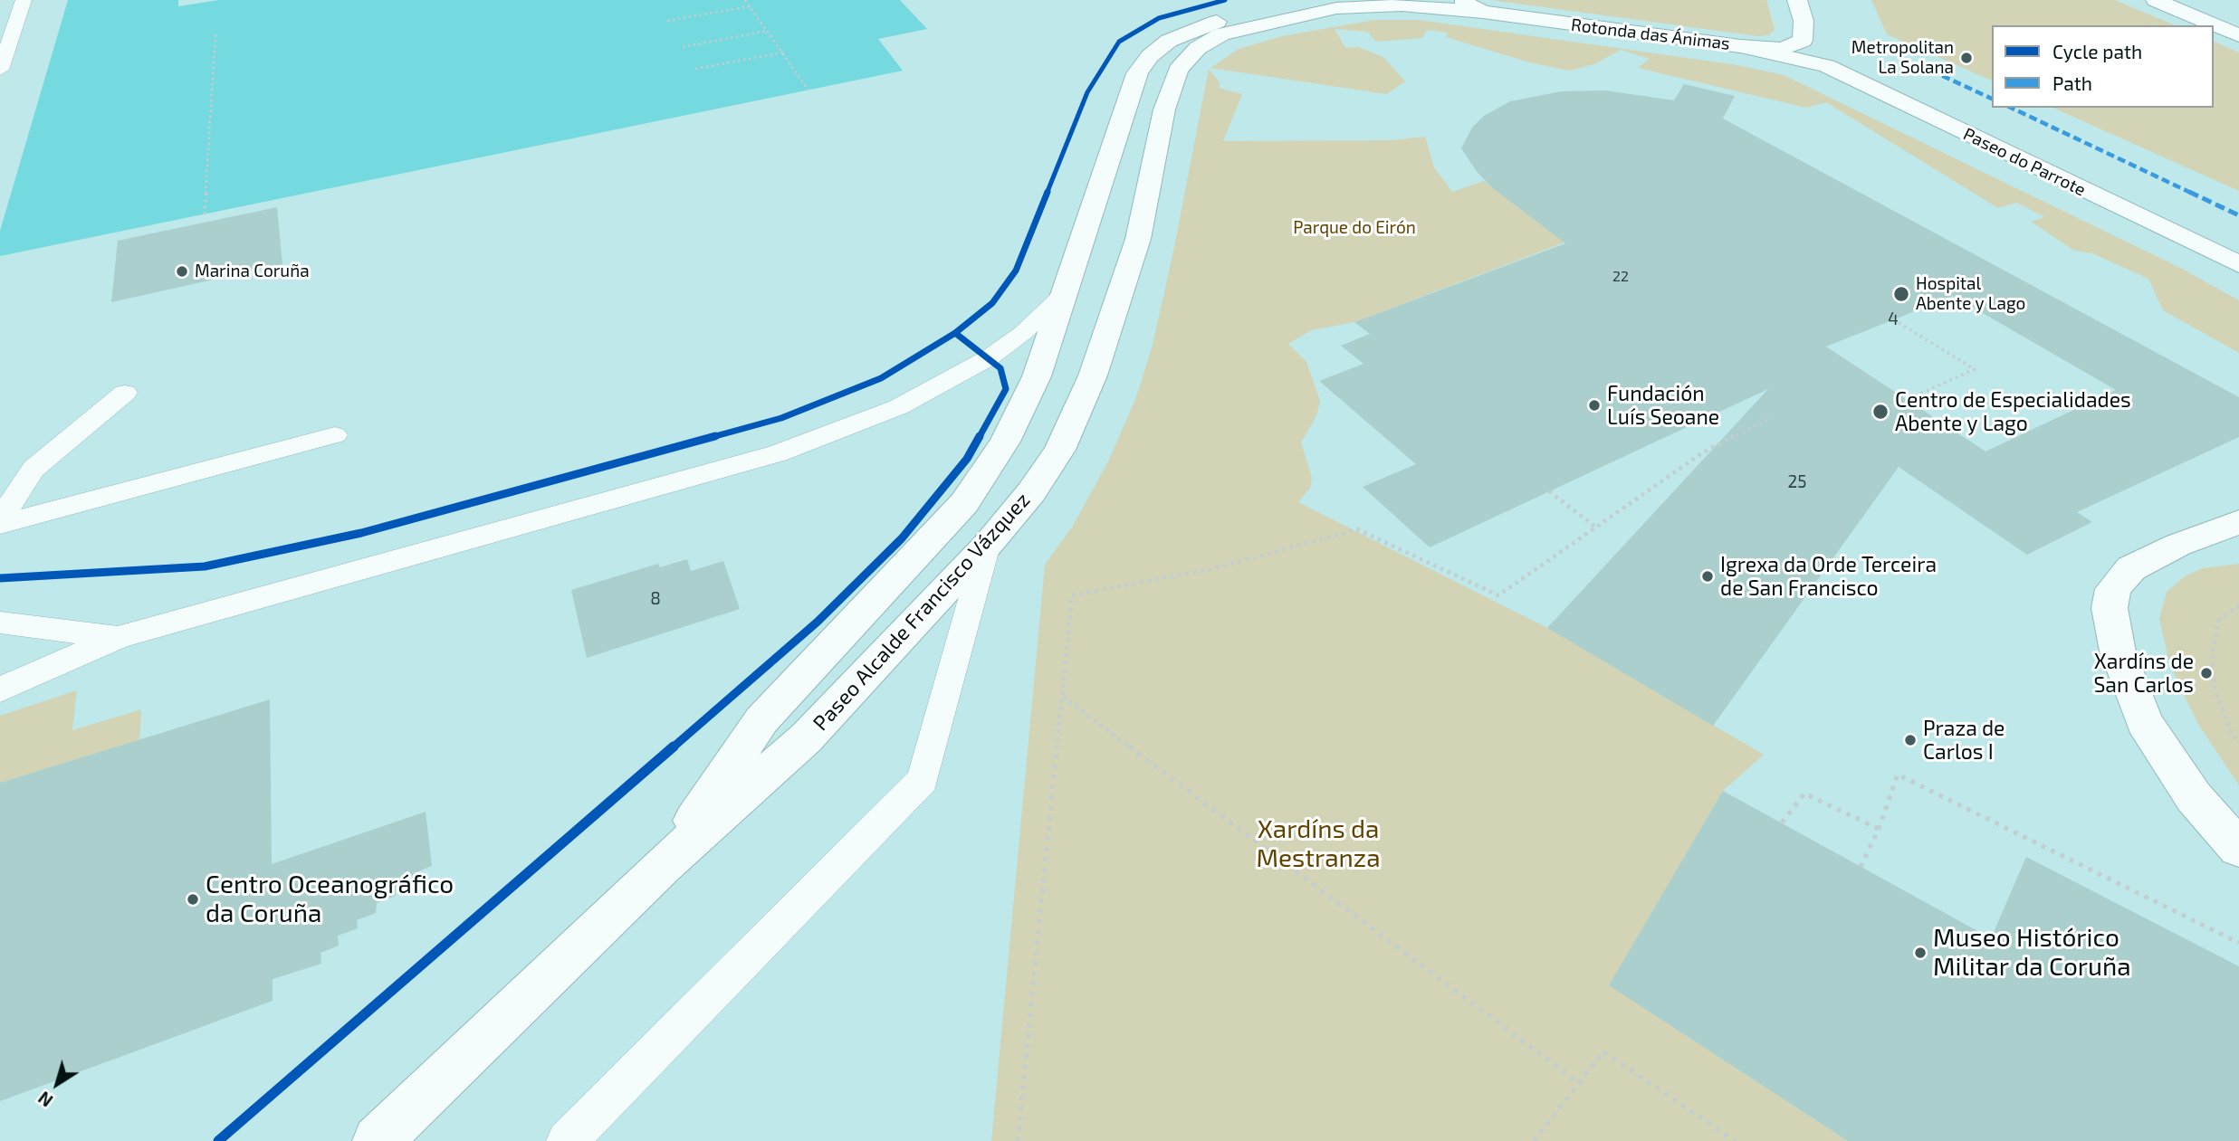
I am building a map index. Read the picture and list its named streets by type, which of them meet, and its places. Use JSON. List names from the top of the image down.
{
  "streets": {
    "main road": ["Rotonda das Ánimas", "Paseo do Parrote", "Paseo Alcalde Francisco Vázquez"]
  },
  "crossings": [
    ["Rotonda das Ánimas", "Paseo do Parrote"],
    ["Rotonda das Ánimas", "Paseo Alcalde Francisco Vázquez"]
  ],
  "parks": ["Parque do Eirón", "Xardíns da Mestranza"],
  "places": [
    "Metropolitan La Solana",
    "Marina Coruña",
    "Hospital Abente y Lago",
    "Fundación Luís Seoane",
    "Centro de Especialidades Abente y Lago",
    "Igrexa da Orde Terceira de San Francisco",
    "Xardíns de San Carlos",
    "Praza de Carlos I",
    "Centro Oceanográfico da Coruña",
    "Museo Histórico Militar da Coruña"
  ],
  "house_numbers": [
    "22",
    "4",
    "25",
    "8"
  ],
  "legend": ["Cycle path", "Path"],
  "north": "bottom left"
}
